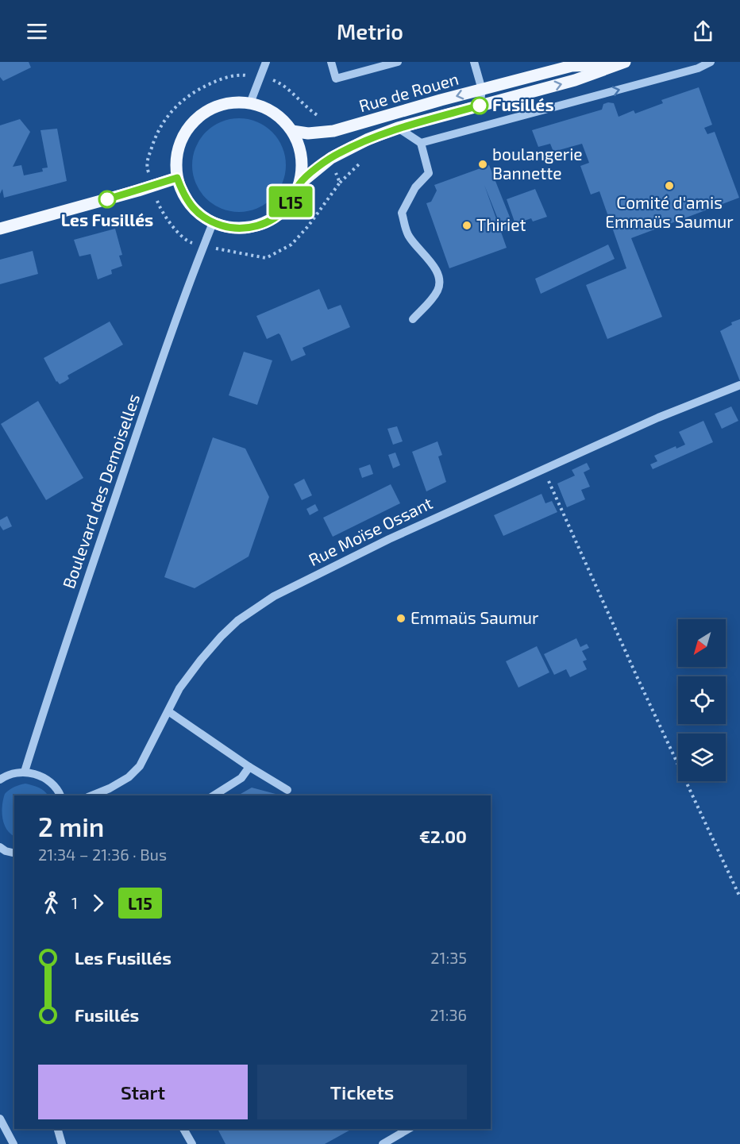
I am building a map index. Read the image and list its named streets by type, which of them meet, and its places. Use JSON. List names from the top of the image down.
{
  "streets": {
    "main road": ["Rue de Rouen"],
    "street": ["Boulevard des Demoiselles", "Rue Moïse Ossant"]
  },
  "crossings": [
    ["Rue de Rouen", "Boulevard des Demoiselles"]
  ],
  "places": [
    "Fusillés",
    "boulangerie Bannette",
    "Comité d'amis Emmaüs Saumur",
    "Les Fusillés",
    "Thiriet",
    "Emmaüs Saumur"
  ],
  "lines": ["bus line L15"],
  "north": "bottom left",
  "page": {
    "header": "Metrio",
    "on_map": "L15",
    "heading": ["2 min", "21:34 – 21:36 · Bus", "€2.00"],
    "legs": ["1", "L15"],
    "list": [
      {
        "name": "Les Fusillés",
        "value": "21:35"
      },
      {
        "name": "Fusillés",
        "value": "21:36"
      }
    ],
    "buttons": ["Start", "Tickets"]
  }
}
